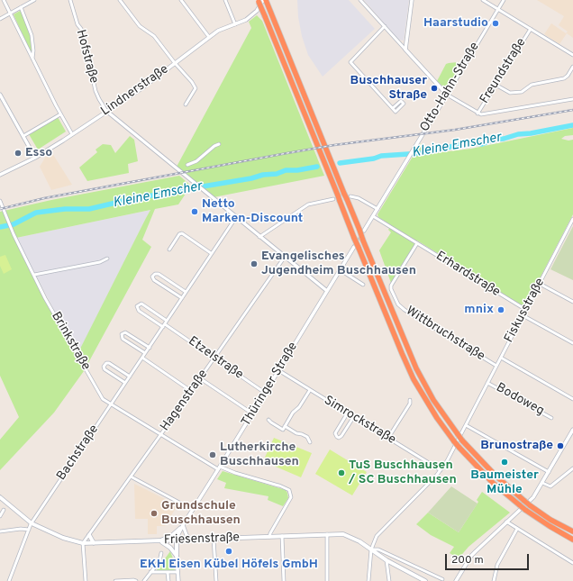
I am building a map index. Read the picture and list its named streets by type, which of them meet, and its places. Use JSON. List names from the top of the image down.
{
  "streets": {
    "main road": ["Friesenstraße"],
    "street": [
      "Hofstraße",
      "Freundstraße",
      "Otto-Hahn-Straße",
      "Lindnerstraße",
      "Erhardstraße",
      "Fiskusstraße",
      "Wittbruchstraße",
      "Brinkstraße",
      "Etzelstraße",
      "Thüringer Straße",
      "Bodoweg",
      "Hagenstraße",
      "Simrockstraße",
      "Bachstraße"
    ]
  },
  "crossings": [
    ["Hofstraße", "Lindnerstraße"],
    ["Otto-Hahn-Straße", "Erhardstraße"],
    ["Erhardstraße", "Fiskusstraße"],
    ["Erhardstraße", "Wittbruchstraße"],
    ["Fiskusstraße", "Wittbruchstraße"],
    ["Fiskusstraße", "Bodoweg"],
    ["Fiskusstraße", "Simrockstraße"],
    ["Fiskusstraße", "Friesenstraße"],
    ["Brinkstraße", "Thüringer Straße"],
    ["Brinkstraße", "Hagenstraße"],
    ["Brinkstraße", "Bachstraße"],
    ["Brinkstraße", "Friesenstraße"],
    ["Etzelstraße", "Thüringer Straße"],
    ["Etzelstraße", "Hagenstraße"],
    ["Etzelstraße", "Bachstraße"],
    ["Thüringer Straße", "Simrockstraße"],
    ["Thüringer Straße", "Friesenstraße"],
    ["Hagenstraße", "Friesenstraße"],
    ["Bachstraße", "Friesenstraße"]
  ],
  "water": ["Kleine Emscher"],
  "places": [
    "Haarstudio",
    "Buschhauser Straße",
    "Esso",
    "Netto Marken-Discount",
    "Evangelisches Jugendheim Buschhausen",
    "mnix",
    "Brunostraße",
    "Lutherkirche Buschhausen",
    "Baumeister Mühle",
    "TuS Buschhausen / SC Buschhausen",
    "Grundschule Buschhausen",
    "EKH Eisen Kübel Höfels GmbH"
  ],
  "scale_bar": "200 m"
}
